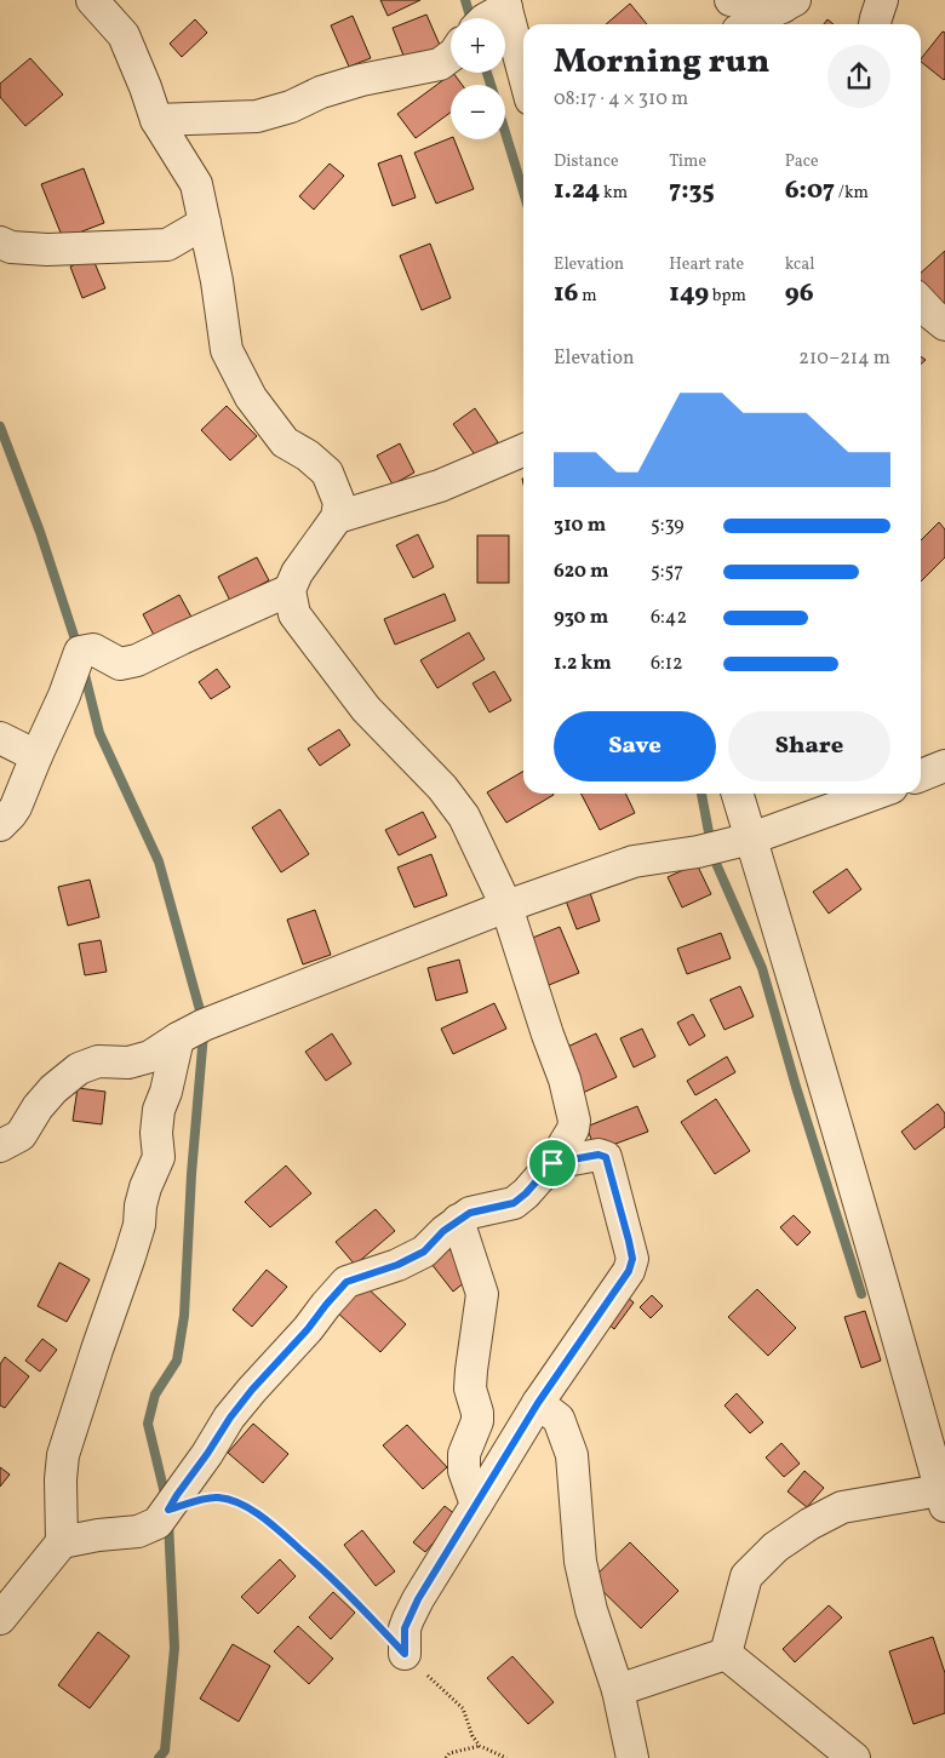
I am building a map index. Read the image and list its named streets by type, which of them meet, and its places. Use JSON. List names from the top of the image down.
{
  "page": {
    "map_buttons": ["+", "−"],
    "heading": ["Morning run", "08:17 · 4 × 310 m"],
    "stats": [
      ["Distance", "1.24 km"],
      ["Time", "7:35"],
      ["Pace", "6:07 /km"],
      ["Elevation", "16 m"],
      ["Heart rate", "149 bpm"],
      ["kcal", "96"]
    ],
    "chart": ["Elevation", "210–214 m"],
    "list": [
      {
        "name": "310 m",
        "note": "5:39"
      },
      {
        "name": "620 m",
        "note": "5:57"
      },
      {
        "name": "930 m",
        "note": "6:42"
      },
      {
        "name": "1.2 km",
        "note": "6:12"
      }
    ],
    "buttons": ["Save", "Share"]
  }
}
